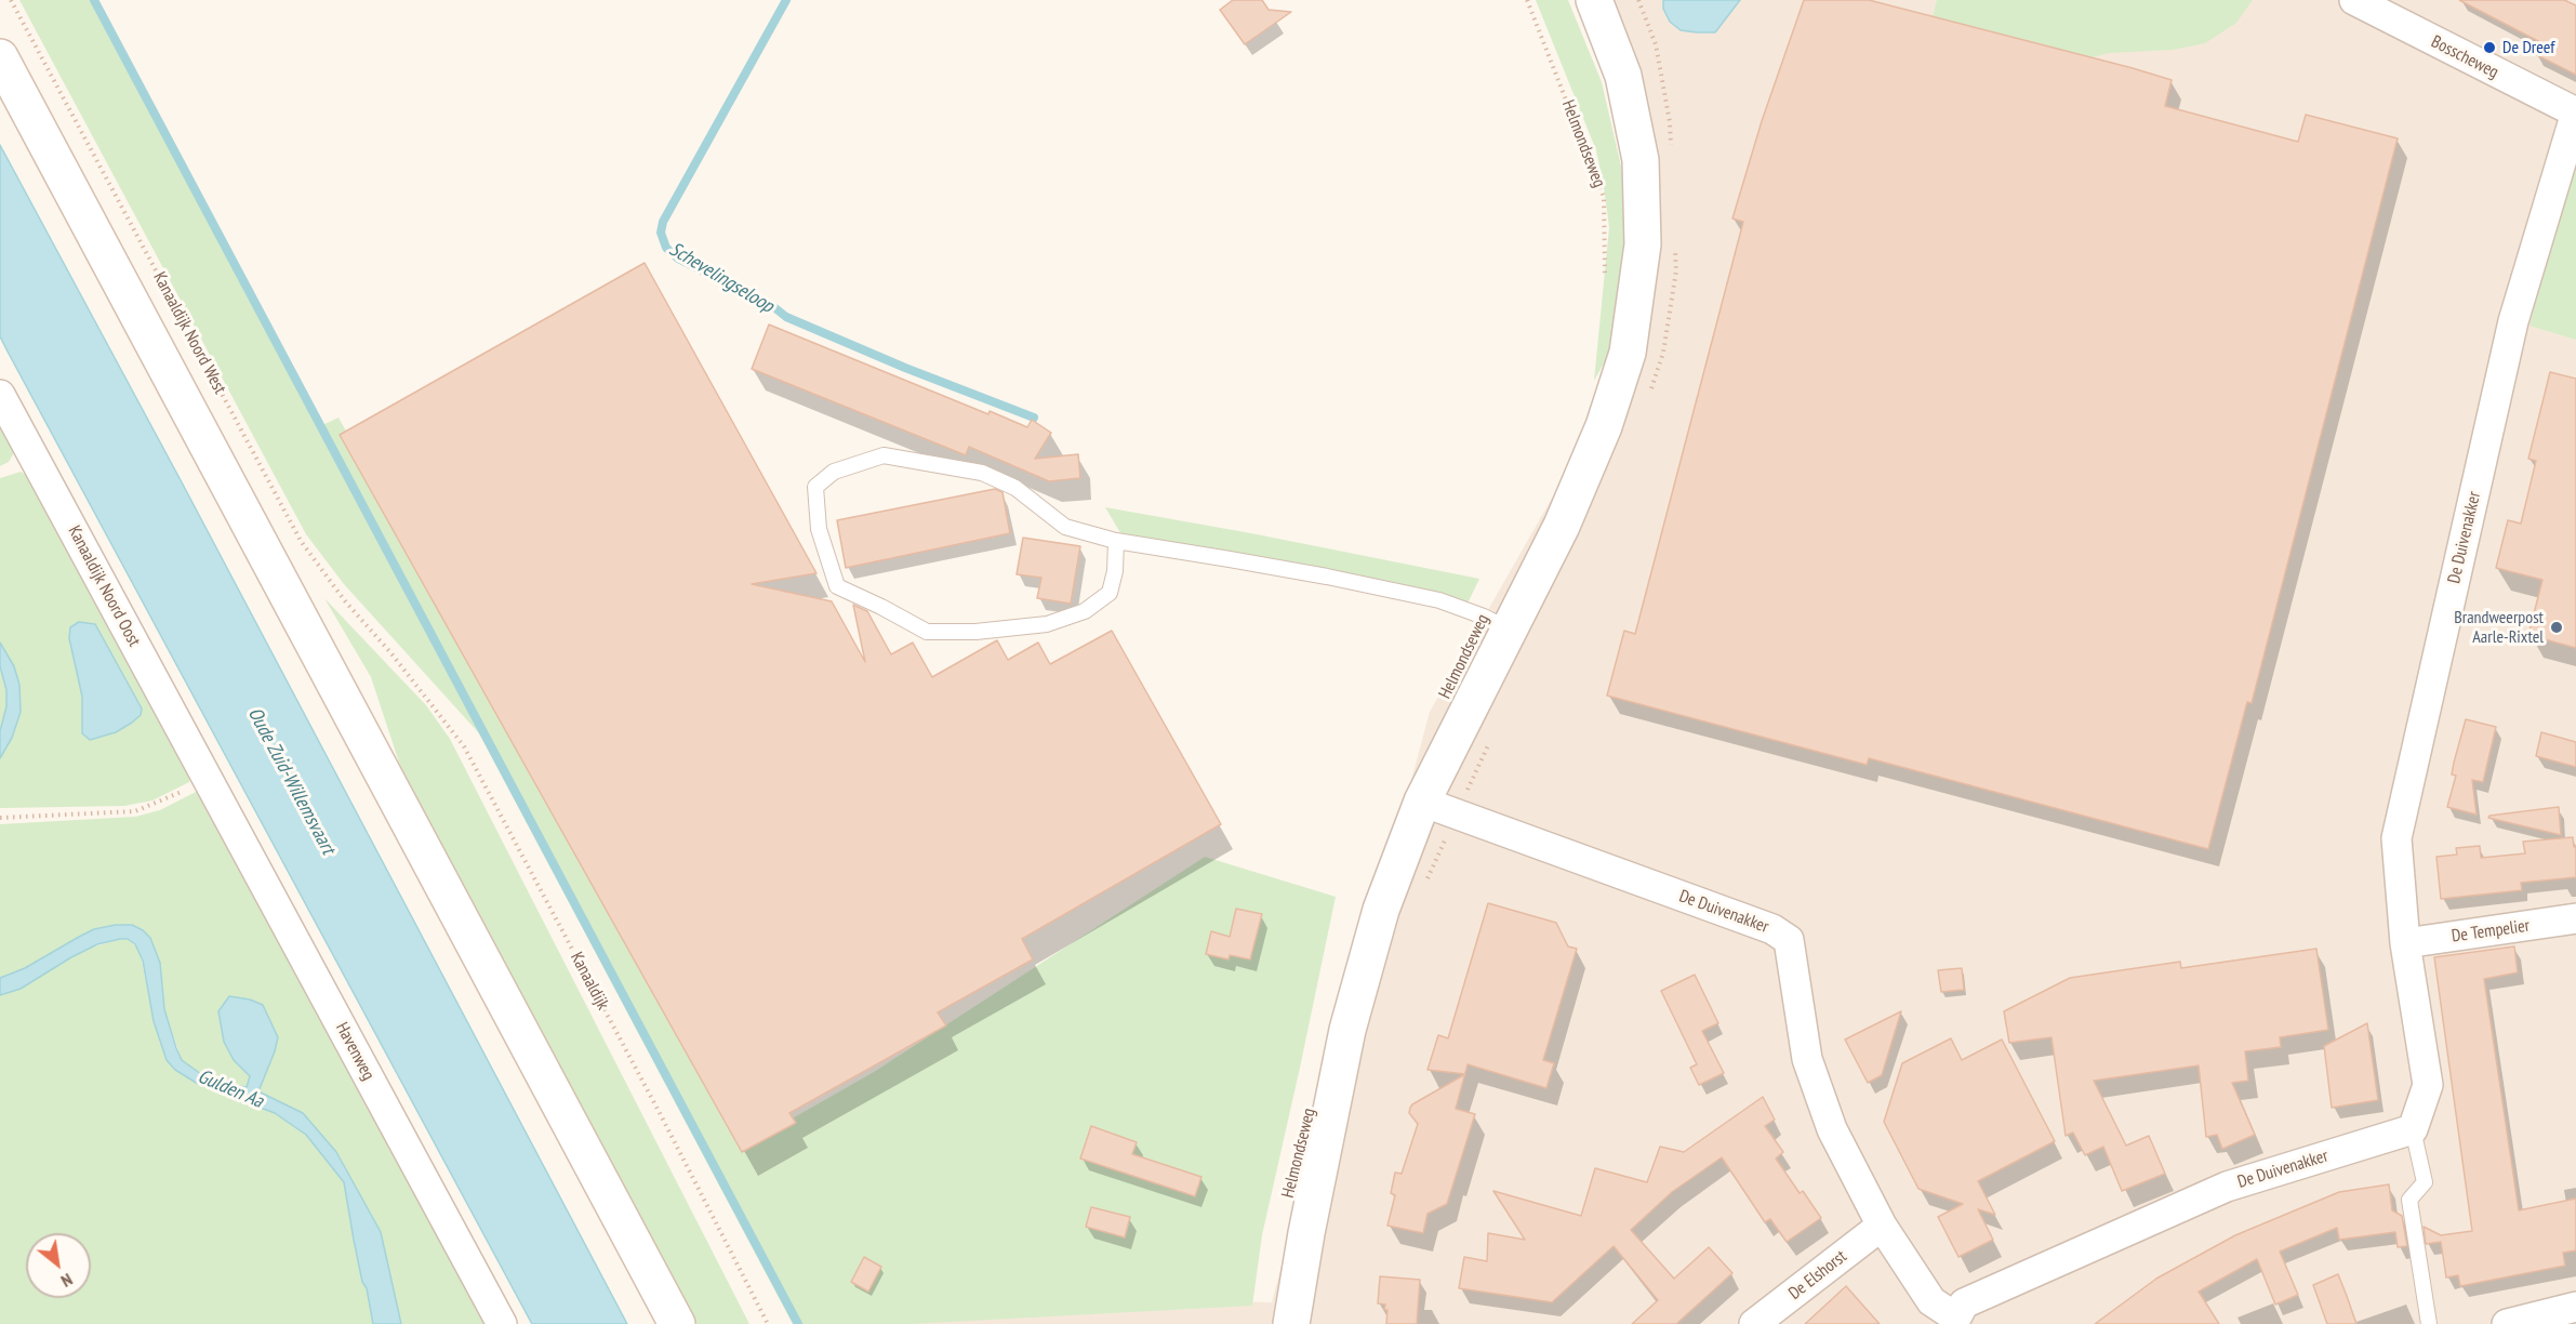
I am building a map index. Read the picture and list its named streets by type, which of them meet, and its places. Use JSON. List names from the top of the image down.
{
  "streets": {
    "main road": ["Helmondseweg", "Kanaaldijk Noord West"],
    "street": [
      "Bosscheweg",
      "De Duivenakker",
      "Kanaaldijk Noord Oost",
      "De Tempelier",
      "Havenweg",
      "De Elshorst"
    ],
    "path": ["Kanaaldijk"]
  },
  "crossings": [
    ["Bosscheweg", "De Duivenakker"],
    ["Helmondseweg", "De Duivenakker"],
    ["Kanaaldijk Noord West", "Kanaaldijk"],
    ["De Duivenakker", "De Tempelier"],
    ["De Duivenakker", "De Elshorst"],
    ["Kanaaldijk Noord Oost", "Havenweg"]
  ],
  "water": ["Schevelingseloop", "Oude Zuid-Willemsvaart", "Gulden Aa"],
  "places": ["De Dreef", "Brandweerpost Aarle-Rixtel"],
  "north": "bottom right"
}
